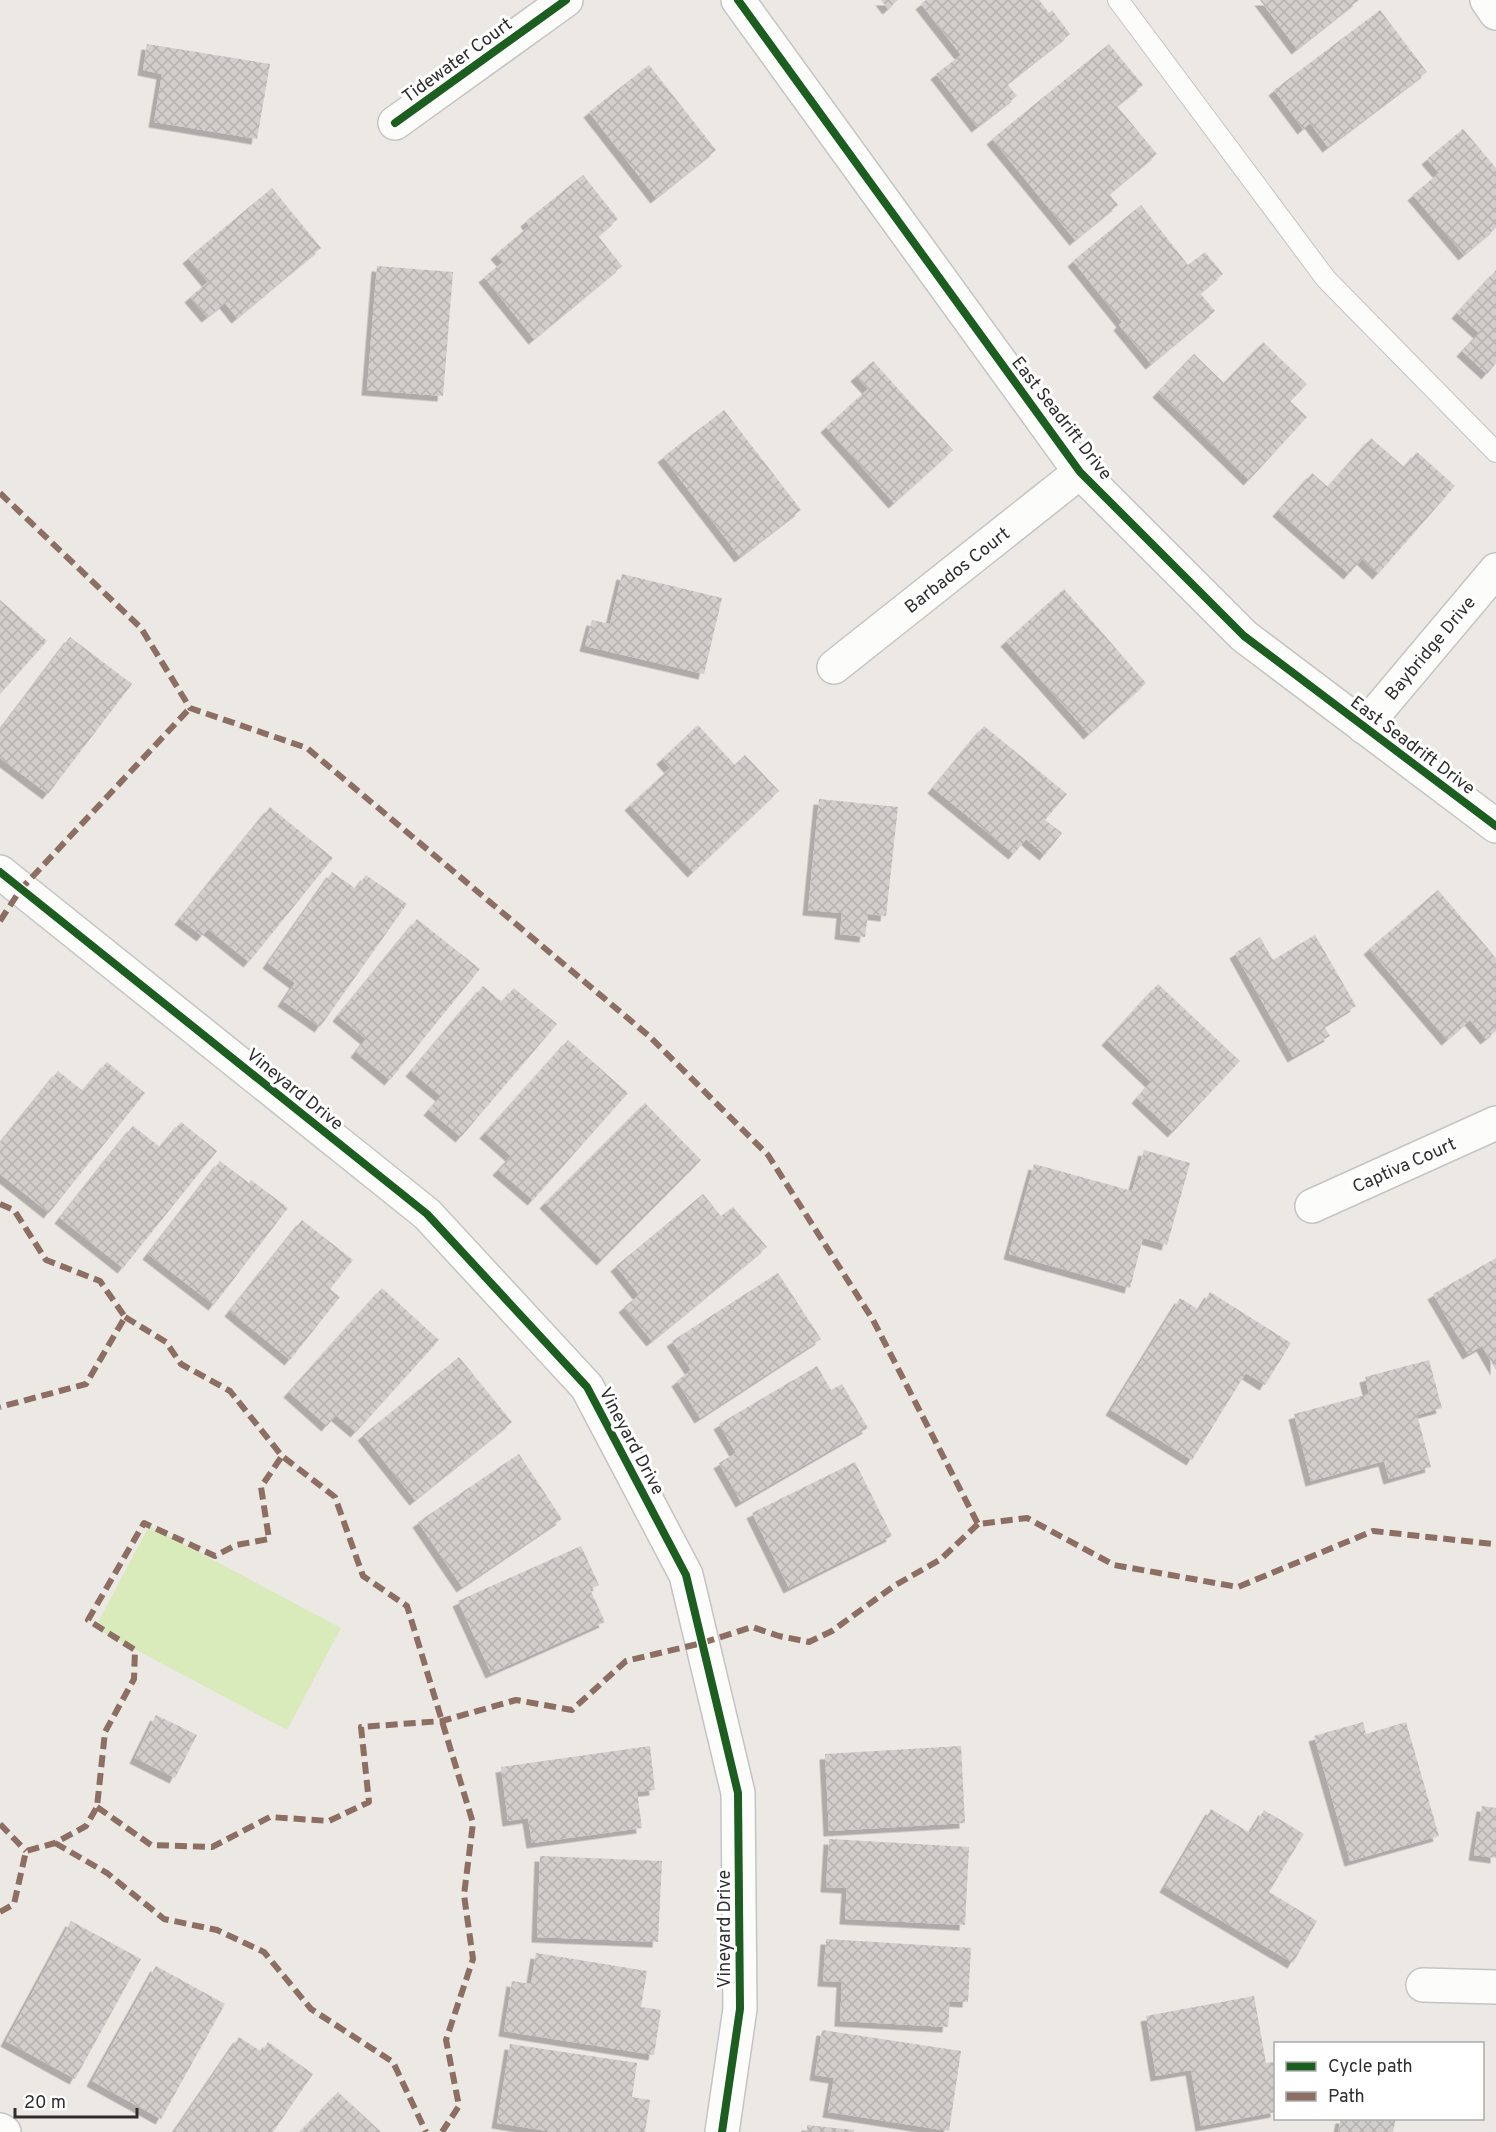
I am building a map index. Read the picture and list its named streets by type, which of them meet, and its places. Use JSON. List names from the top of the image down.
{
  "streets": {
    "street": [
      "Tidewater Court",
      "East Seadrift Drive",
      "Barbados Court",
      "Baybridge Drive",
      "Vineyard Drive",
      "Captiva Court"
    ]
  },
  "crossings": [
    ["East Seadrift Drive", "Barbados Court"],
    ["East Seadrift Drive", "Baybridge Drive"]
  ],
  "legend": ["Cycle path", "Path"],
  "scale_bar": "20 m"
}
